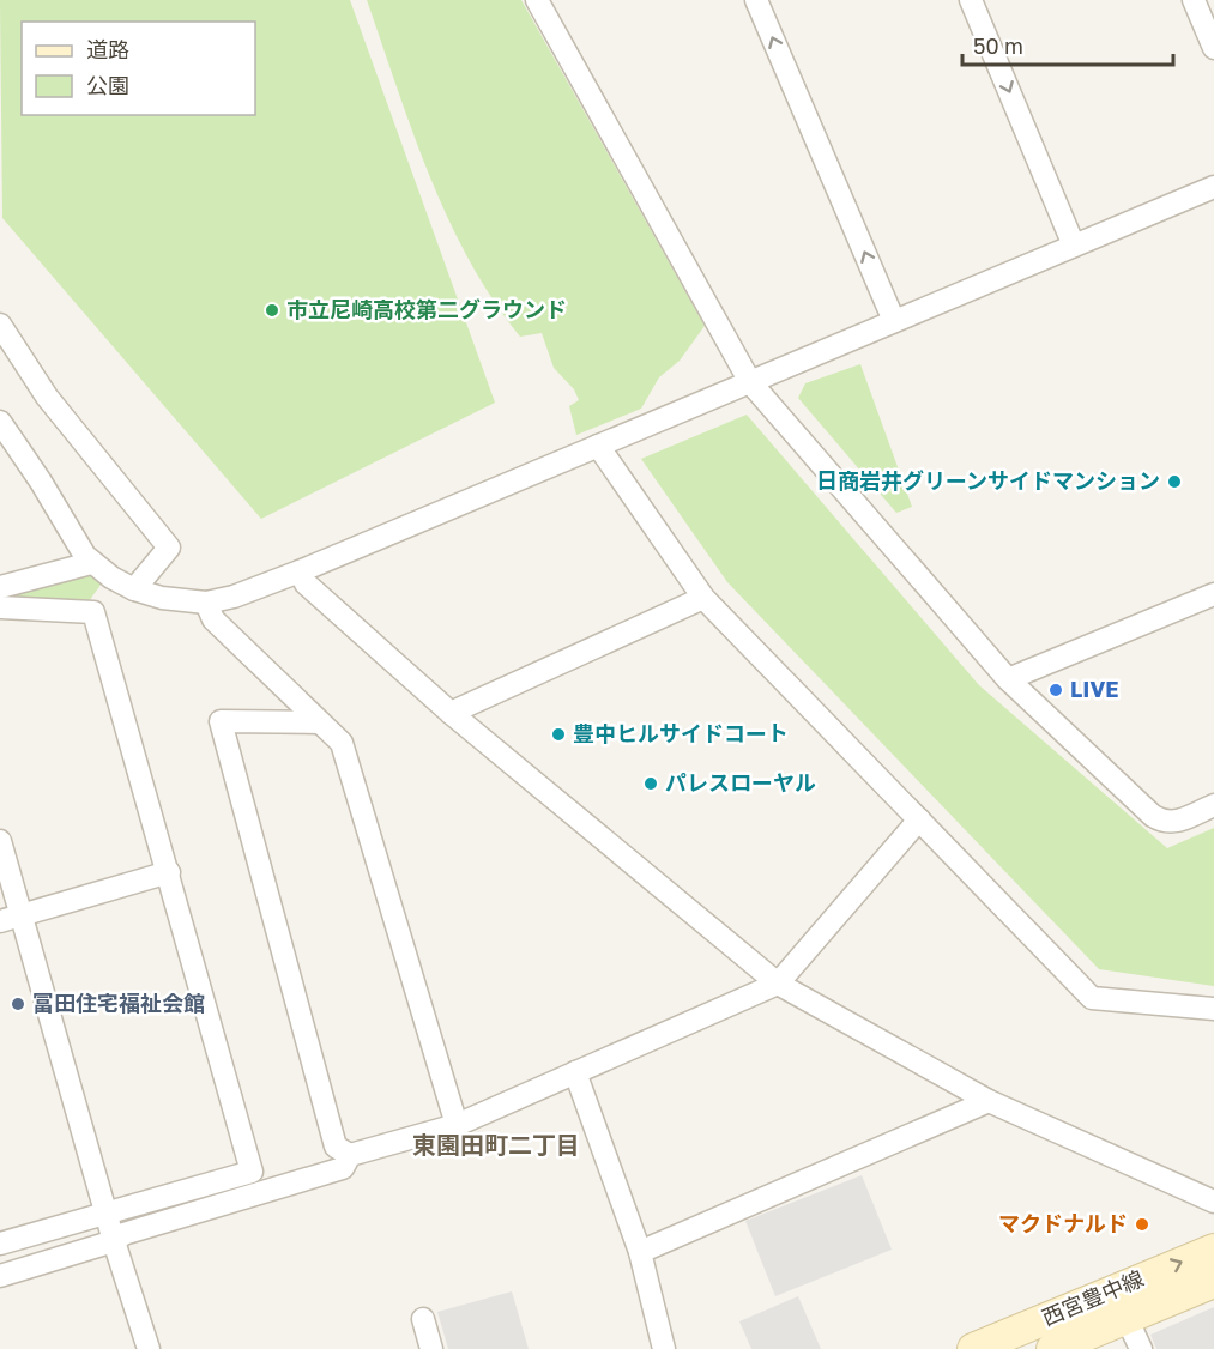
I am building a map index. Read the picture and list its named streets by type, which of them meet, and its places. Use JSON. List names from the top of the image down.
{
  "streets": {
    "main road": ["西宮豊中線"]
  },
  "districts": ["東園田町二丁目"],
  "places": [
    "市立尼崎高校第二グラウンド",
    "日商岩井グリーンサイドマンション",
    "LIVE",
    "豊中ヒルサイドコート",
    "パレスローヤル",
    "冨田住宅福祉会館",
    "マクドナルド"
  ],
  "legend": ["道路", "公園"],
  "scale_bar": "50 m"
}
